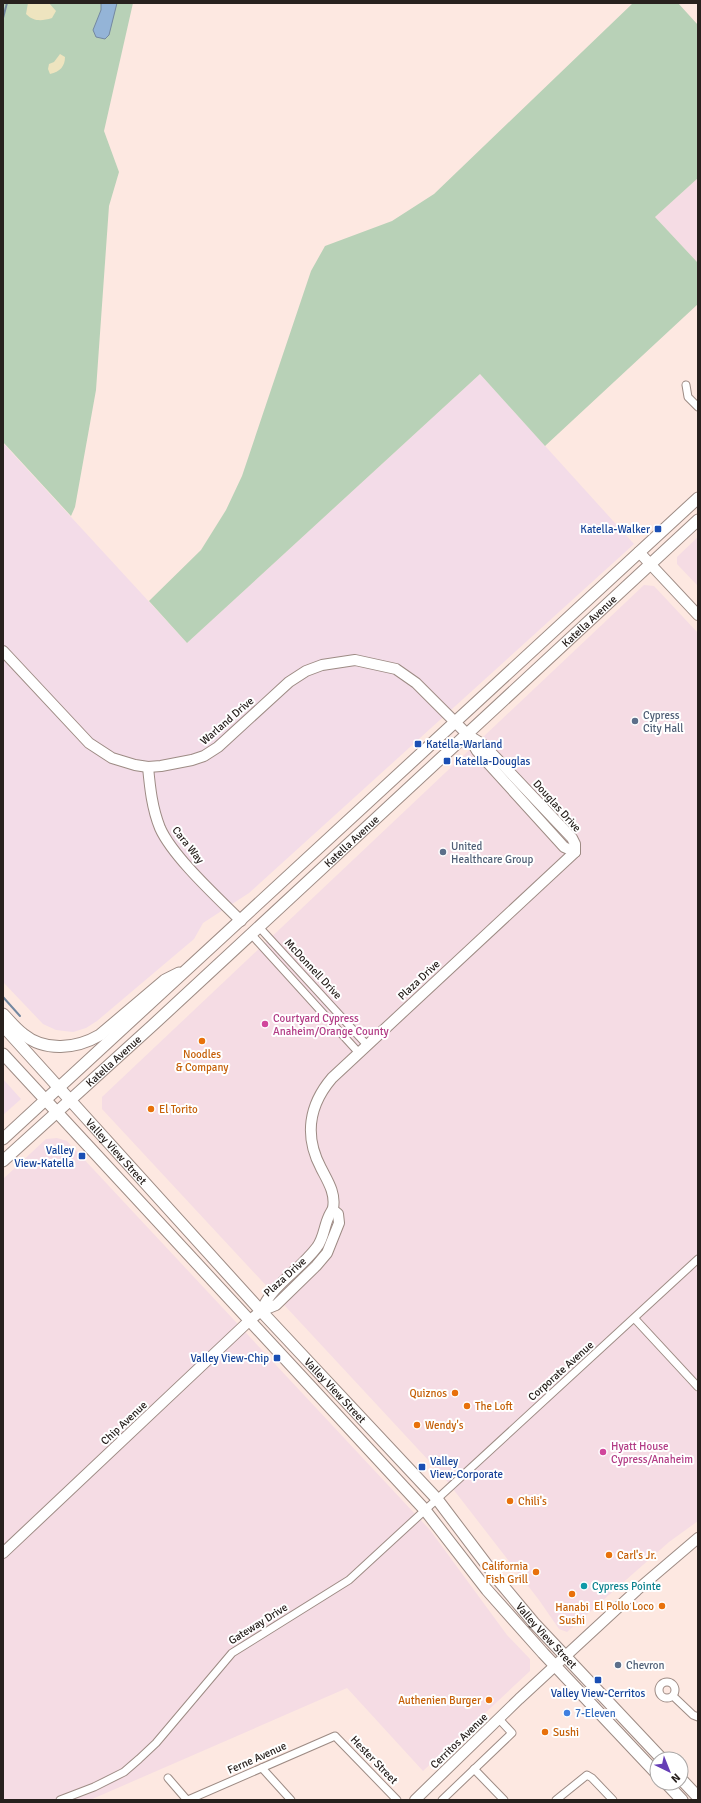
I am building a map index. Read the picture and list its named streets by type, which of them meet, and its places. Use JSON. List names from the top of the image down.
{
  "streets": {
    "main road": ["Katella Avenue", "Valley View Street"],
    "street": [
      "Warland Drive",
      "Douglas Drive",
      "Cara Way",
      "McDonnell Drive",
      "Plaza Drive",
      "Corporate Avenue",
      "Chip Avenue",
      "Gateway Drive",
      "Cerritos Avenue",
      "Ferne Avenue",
      "Hester Street"
    ]
  },
  "crossings": [
    ["Katella Avenue", "Warland Drive"],
    ["Katella Avenue", "Douglas Drive"],
    ["Katella Avenue", "Cara Way"],
    ["Katella Avenue", "McDonnell Drive"],
    ["Katella Avenue", "Valley View Street"],
    ["Warland Drive", "Douglas Drive"],
    ["Warland Drive", "Cara Way"],
    ["Douglas Drive", "Plaza Drive"],
    ["McDonnell Drive", "Plaza Drive"],
    ["Plaza Drive", "Valley View Street"],
    ["Plaza Drive", "Chip Avenue"],
    ["Valley View Street", "Corporate Avenue"],
    ["Valley View Street", "Chip Avenue"],
    ["Valley View Street", "Gateway Drive"],
    ["Valley View Street", "Cerritos Avenue"],
    ["Corporate Avenue", "Gateway Drive"],
    ["Ferne Avenue", "Hester Street"]
  ],
  "places": {
    "transit": [
      "Katella-Walker",
      "Katella-Warland",
      "Katella-Douglas",
      "Valley View-Katella",
      "Valley View-Chip",
      "Valley View-Corporate",
      "Valley View-Cerritos"
    ],
    "other": [
      "Cypress City Hall",
      "United Healthcare Group",
      "Courtyard Cypress Anaheim/Orange County",
      "Noodles & Company",
      "El Torito",
      "Quiznos",
      "The Loft",
      "Wendy's",
      "Hyatt House Cypress/Anaheim",
      "Chili's",
      "Carl's Jr.",
      "California Fish Grill",
      "Cypress Pointe",
      "Hanabi Sushi",
      "El Pollo Loco",
      "Chevron",
      "Authenien Burger",
      "7-Eleven",
      "Sushi"
    ]
  },
  "north": "bottom right"
}
